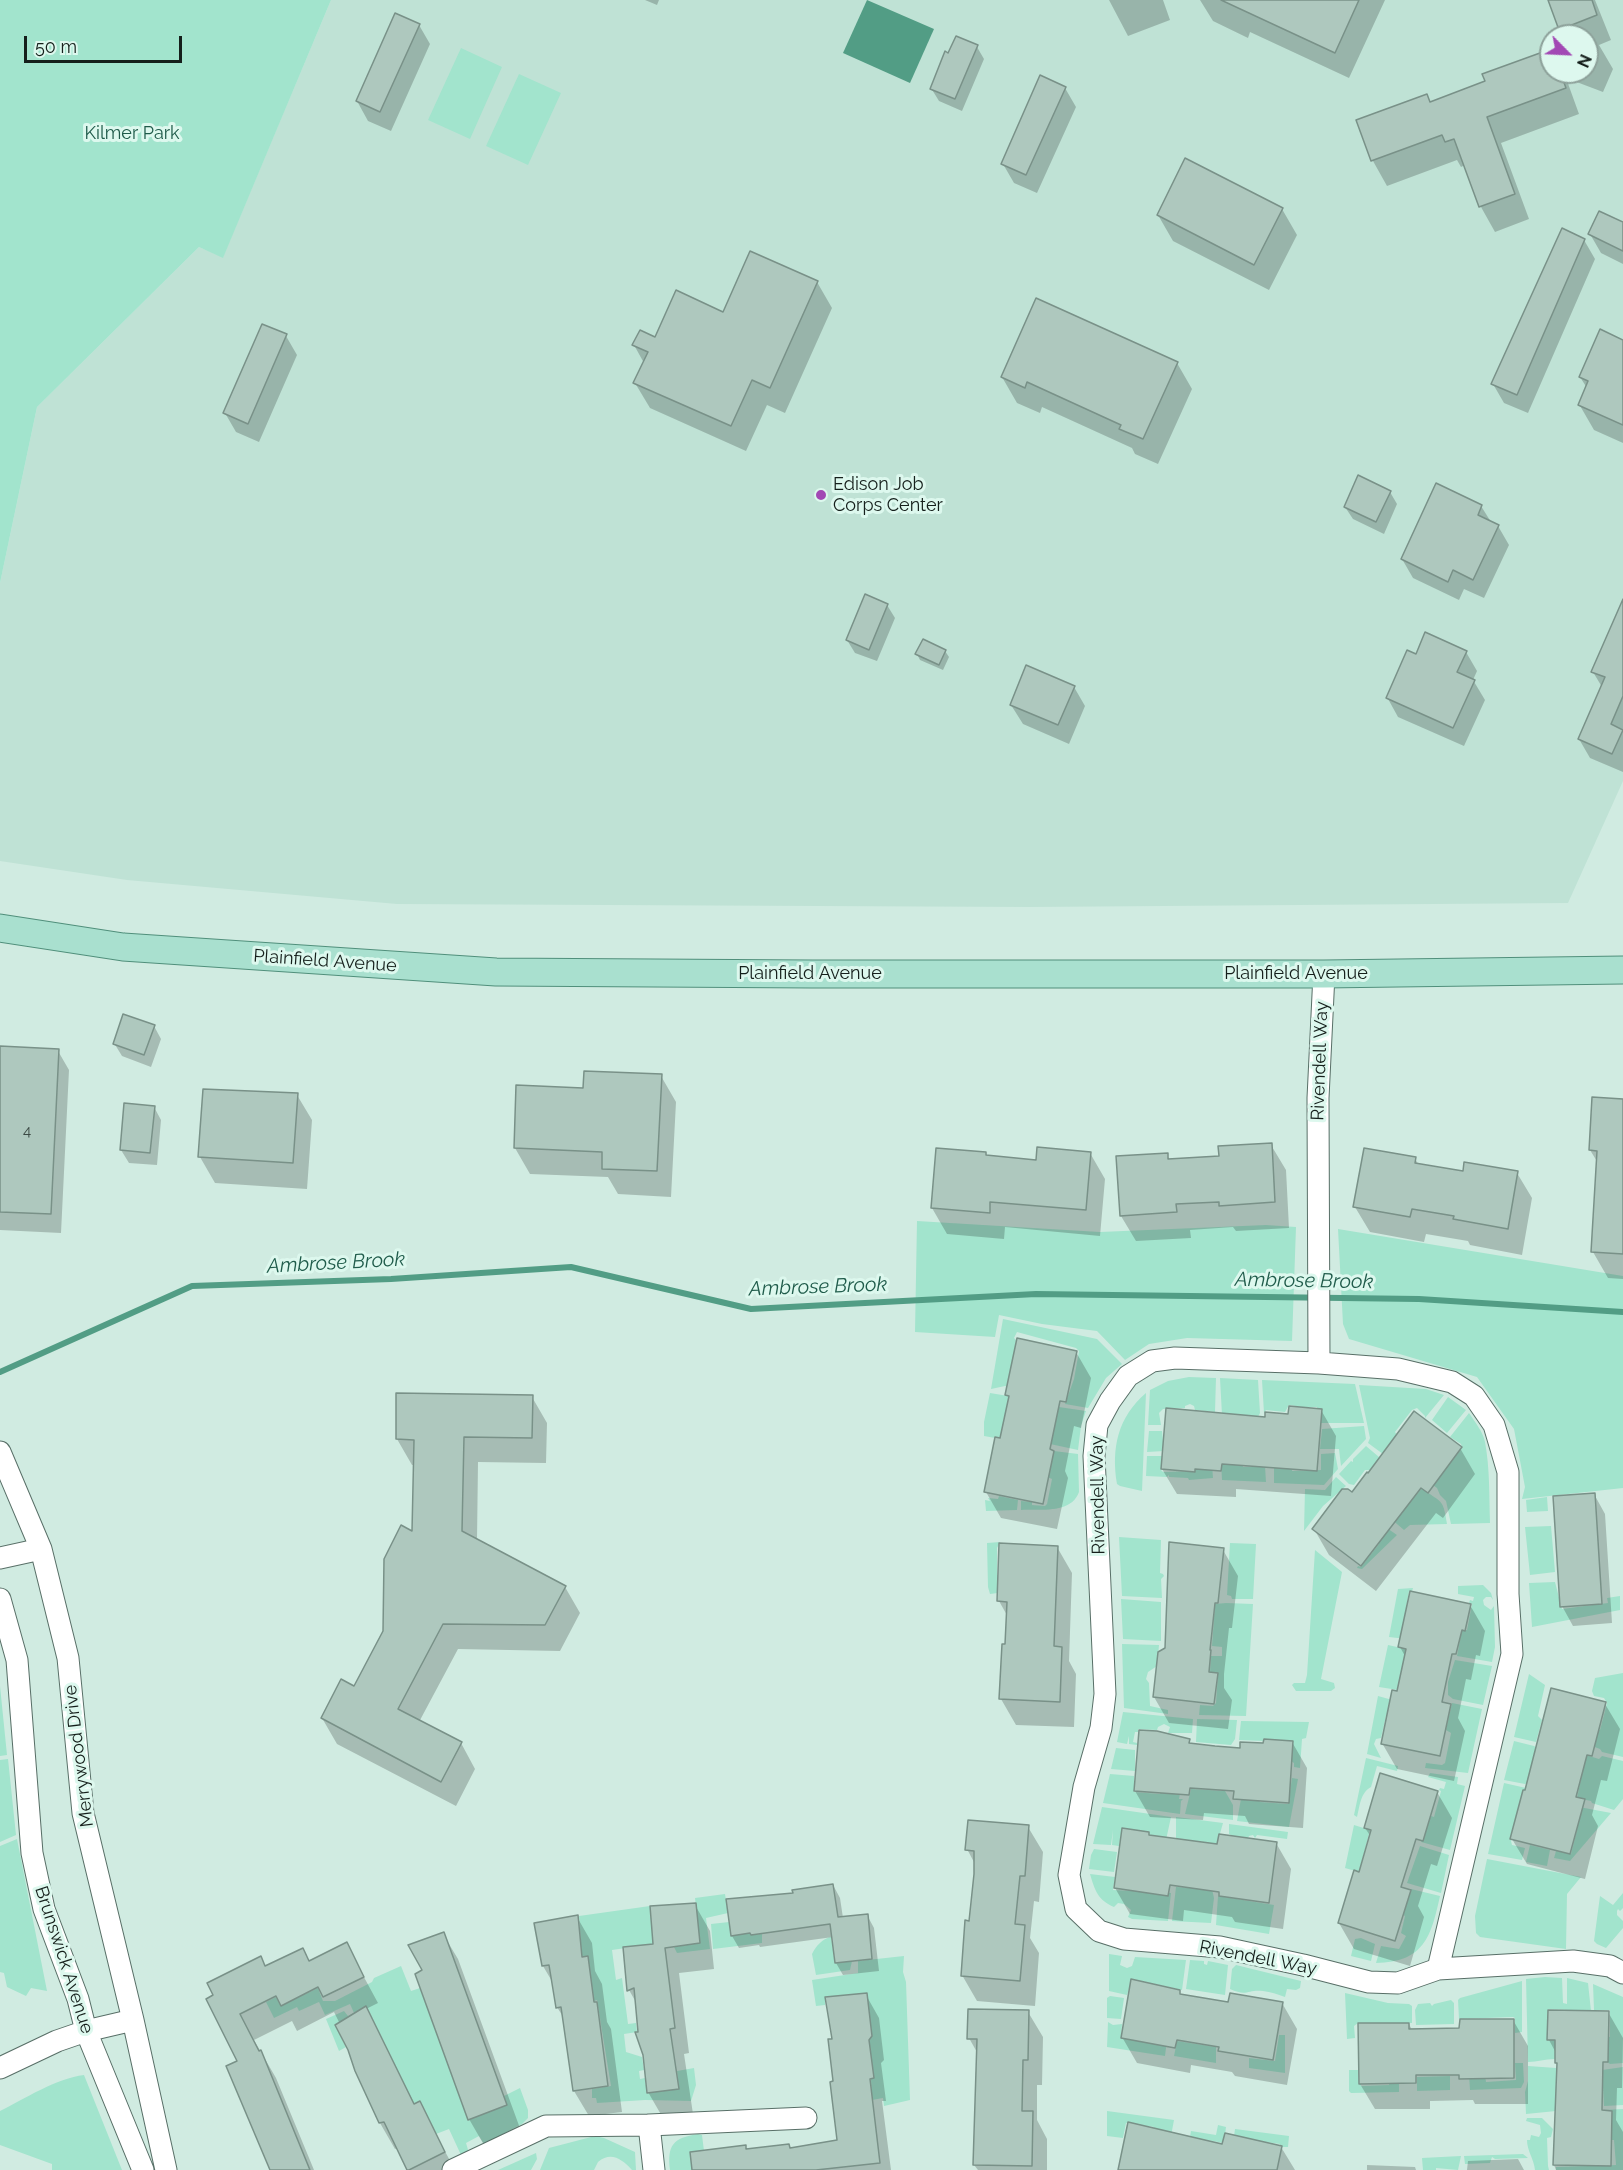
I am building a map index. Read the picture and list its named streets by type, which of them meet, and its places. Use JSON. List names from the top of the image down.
{
  "streets": {
    "main road": ["Plainfield Avenue"],
    "street": ["Rivendell Way", "Merrywood Drive", "Brunswick Avenue"]
  },
  "crossings": [
    ["Plainfield Avenue", "Rivendell Way"]
  ],
  "water": ["Ambrose Brook"],
  "parks": ["Kilmer Park"],
  "places": ["Edison Job Corps Center"],
  "house_numbers": ["4"],
  "scale_bar": "50 m",
  "north": "bottom right"
}
